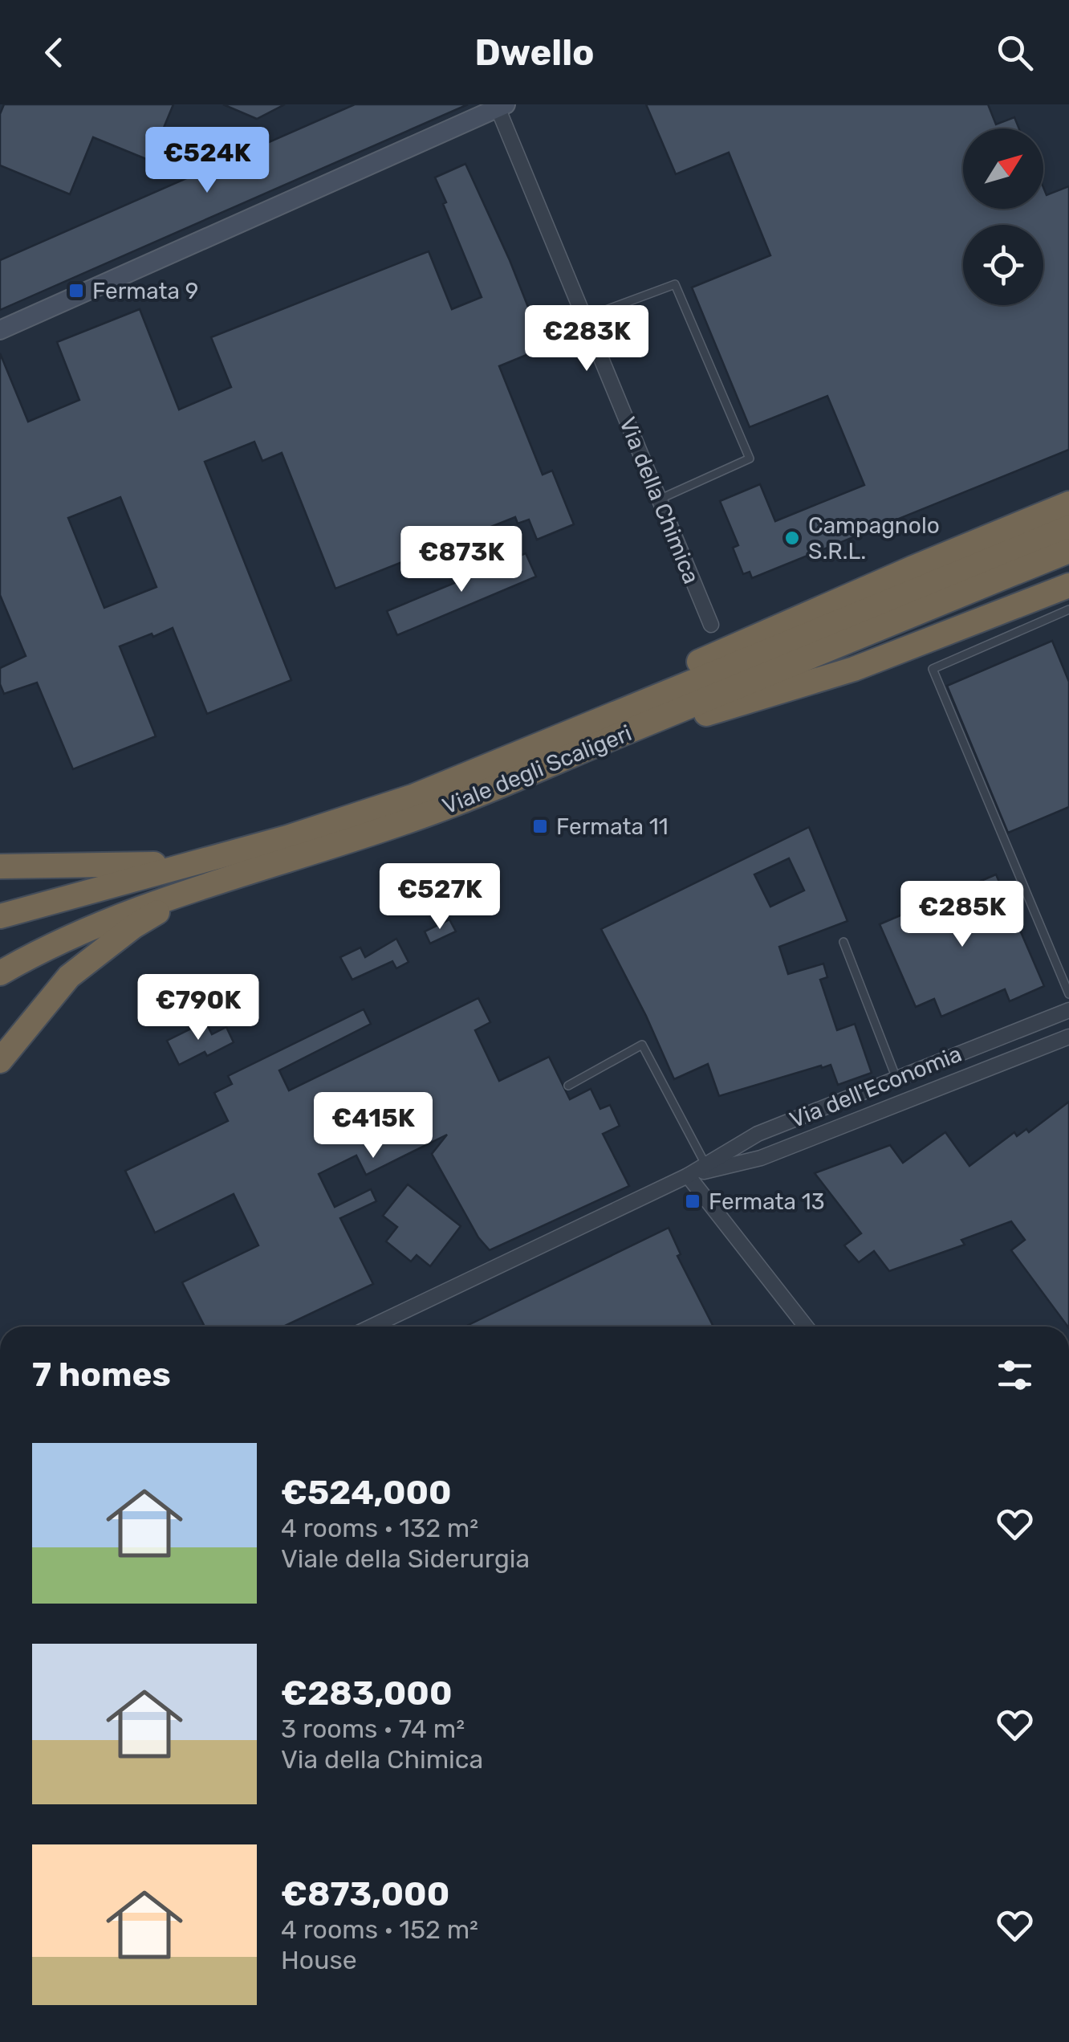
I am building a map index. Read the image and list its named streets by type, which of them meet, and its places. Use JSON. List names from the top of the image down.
{
  "streets": {
    "highway": ["Viale degli Scaligeri"],
    "street": ["Via della Chimica", "Via dell'Economia"]
  },
  "places": {
    "transit": ["Fermata 9", "Fermata 11", "Fermata 13"],
    "other": ["Campagnolo S.R.L."]
  },
  "north": "top right",
  "page": {
    "header": "Dwello",
    "price": [
      "€524K",
      "€283K",
      "€873K",
      "€527K",
      "€285K",
      "€790K",
      "€415K"
    ],
    "heading": "7 homes",
    "list": [
      {
        "name": "€524,000",
        "note": "4 rooms · 132 m² · Viale della Siderurgia"
      },
      {
        "name": "€283,000",
        "note": "3 rooms · 74 m² · Via della Chimica"
      },
      {
        "name": "€873,000",
        "note": "4 rooms · 152 m² · House"
      }
    ]
  }
}
